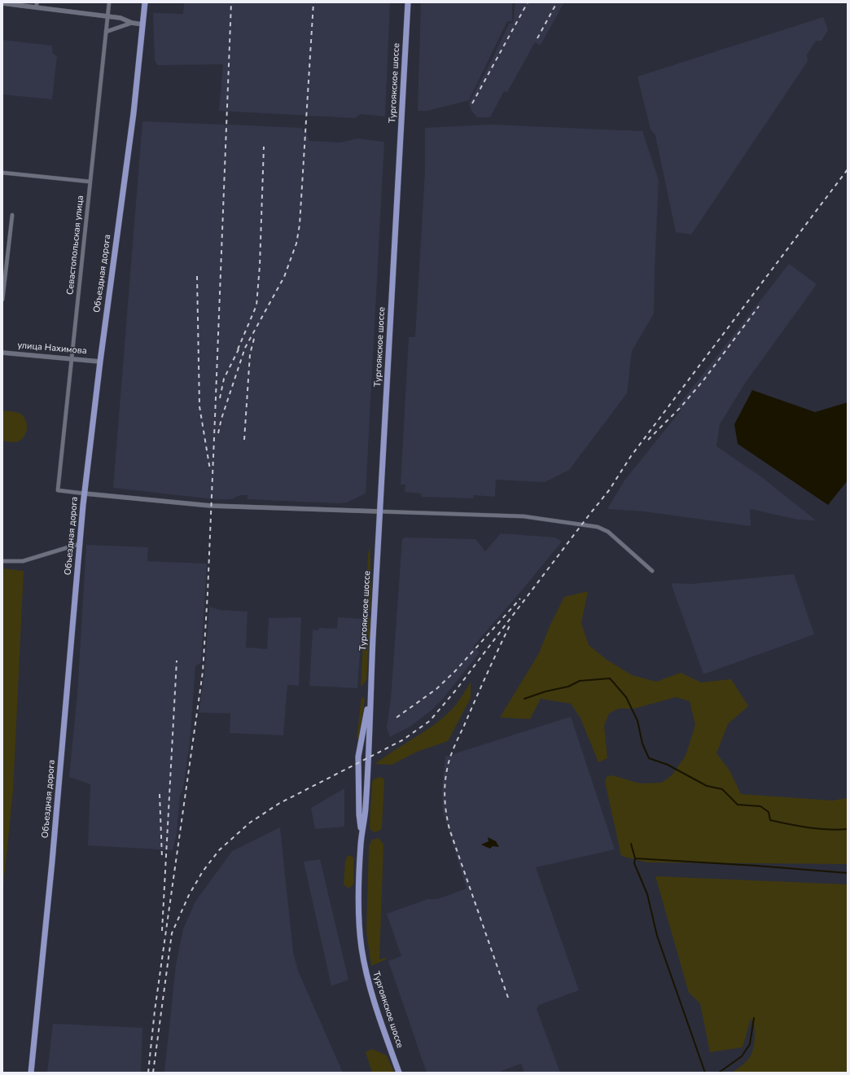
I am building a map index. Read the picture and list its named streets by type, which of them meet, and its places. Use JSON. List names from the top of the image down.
{
  "streets": {
    "main road": ["Тургоякское шоссе", "Объездная дорога"],
    "street": ["Севастопольская улица", "улица Нахимова"]
  },
  "crossings": [
    ["Севастопольская улица", "Объездная дорога"],
    ["Севастопольская улица", "улица Нахимова"],
    ["Объездная дорога", "улица Нахимова"]
  ]
}
